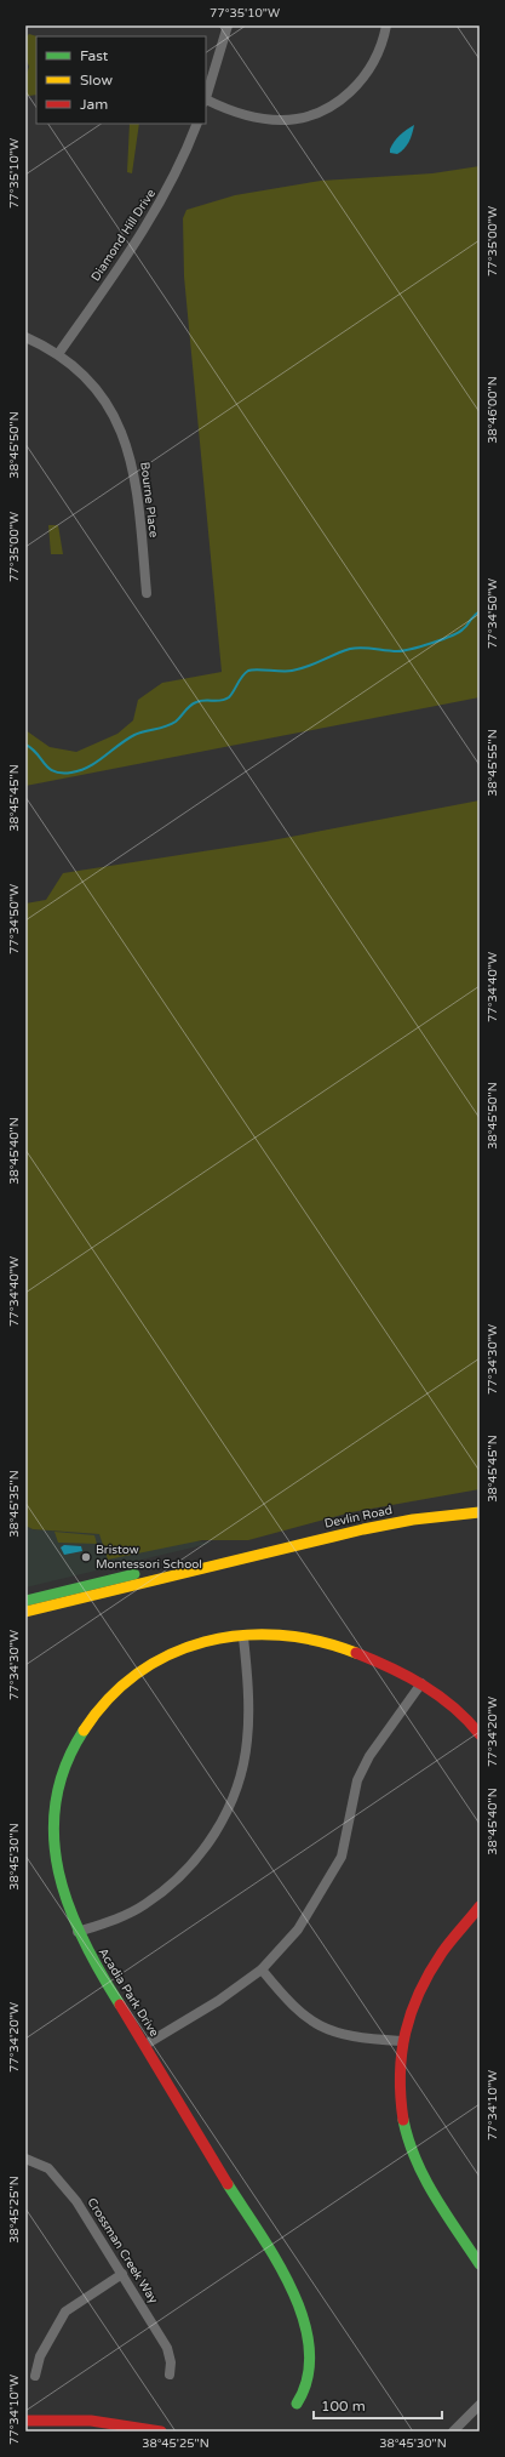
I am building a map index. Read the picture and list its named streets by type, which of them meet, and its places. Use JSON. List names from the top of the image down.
{
  "streets": {
    "street": [
      "Diamond Hill Drive",
      "Bourne Place",
      "Devlin Road",
      "Acadia Park Drive",
      "Crossman Creek Way"
    ]
  },
  "crossings": [
    ["Diamond Hill Drive", "Bourne Place"]
  ],
  "places": ["Bristow Montessori School"],
  "legend": ["Fast", "Slow", "Jam"],
  "scale_bar": "100 m",
  "coordinates": [
    "77°35'10\"W",
    "77°35'00\"W",
    "38°46'00\"N",
    "38°45'50\"N",
    "77°34'50\"W",
    "38°45'55\"N",
    "38°45'45\"N",
    "77°34'40\"W",
    "38°45'40\"N",
    "77°34'30\"W",
    "38°45'35\"N",
    "77°34'20\"W",
    "38°45'30\"N",
    "77°34'10\"W",
    "38°45'25\"N"
  ]
}
